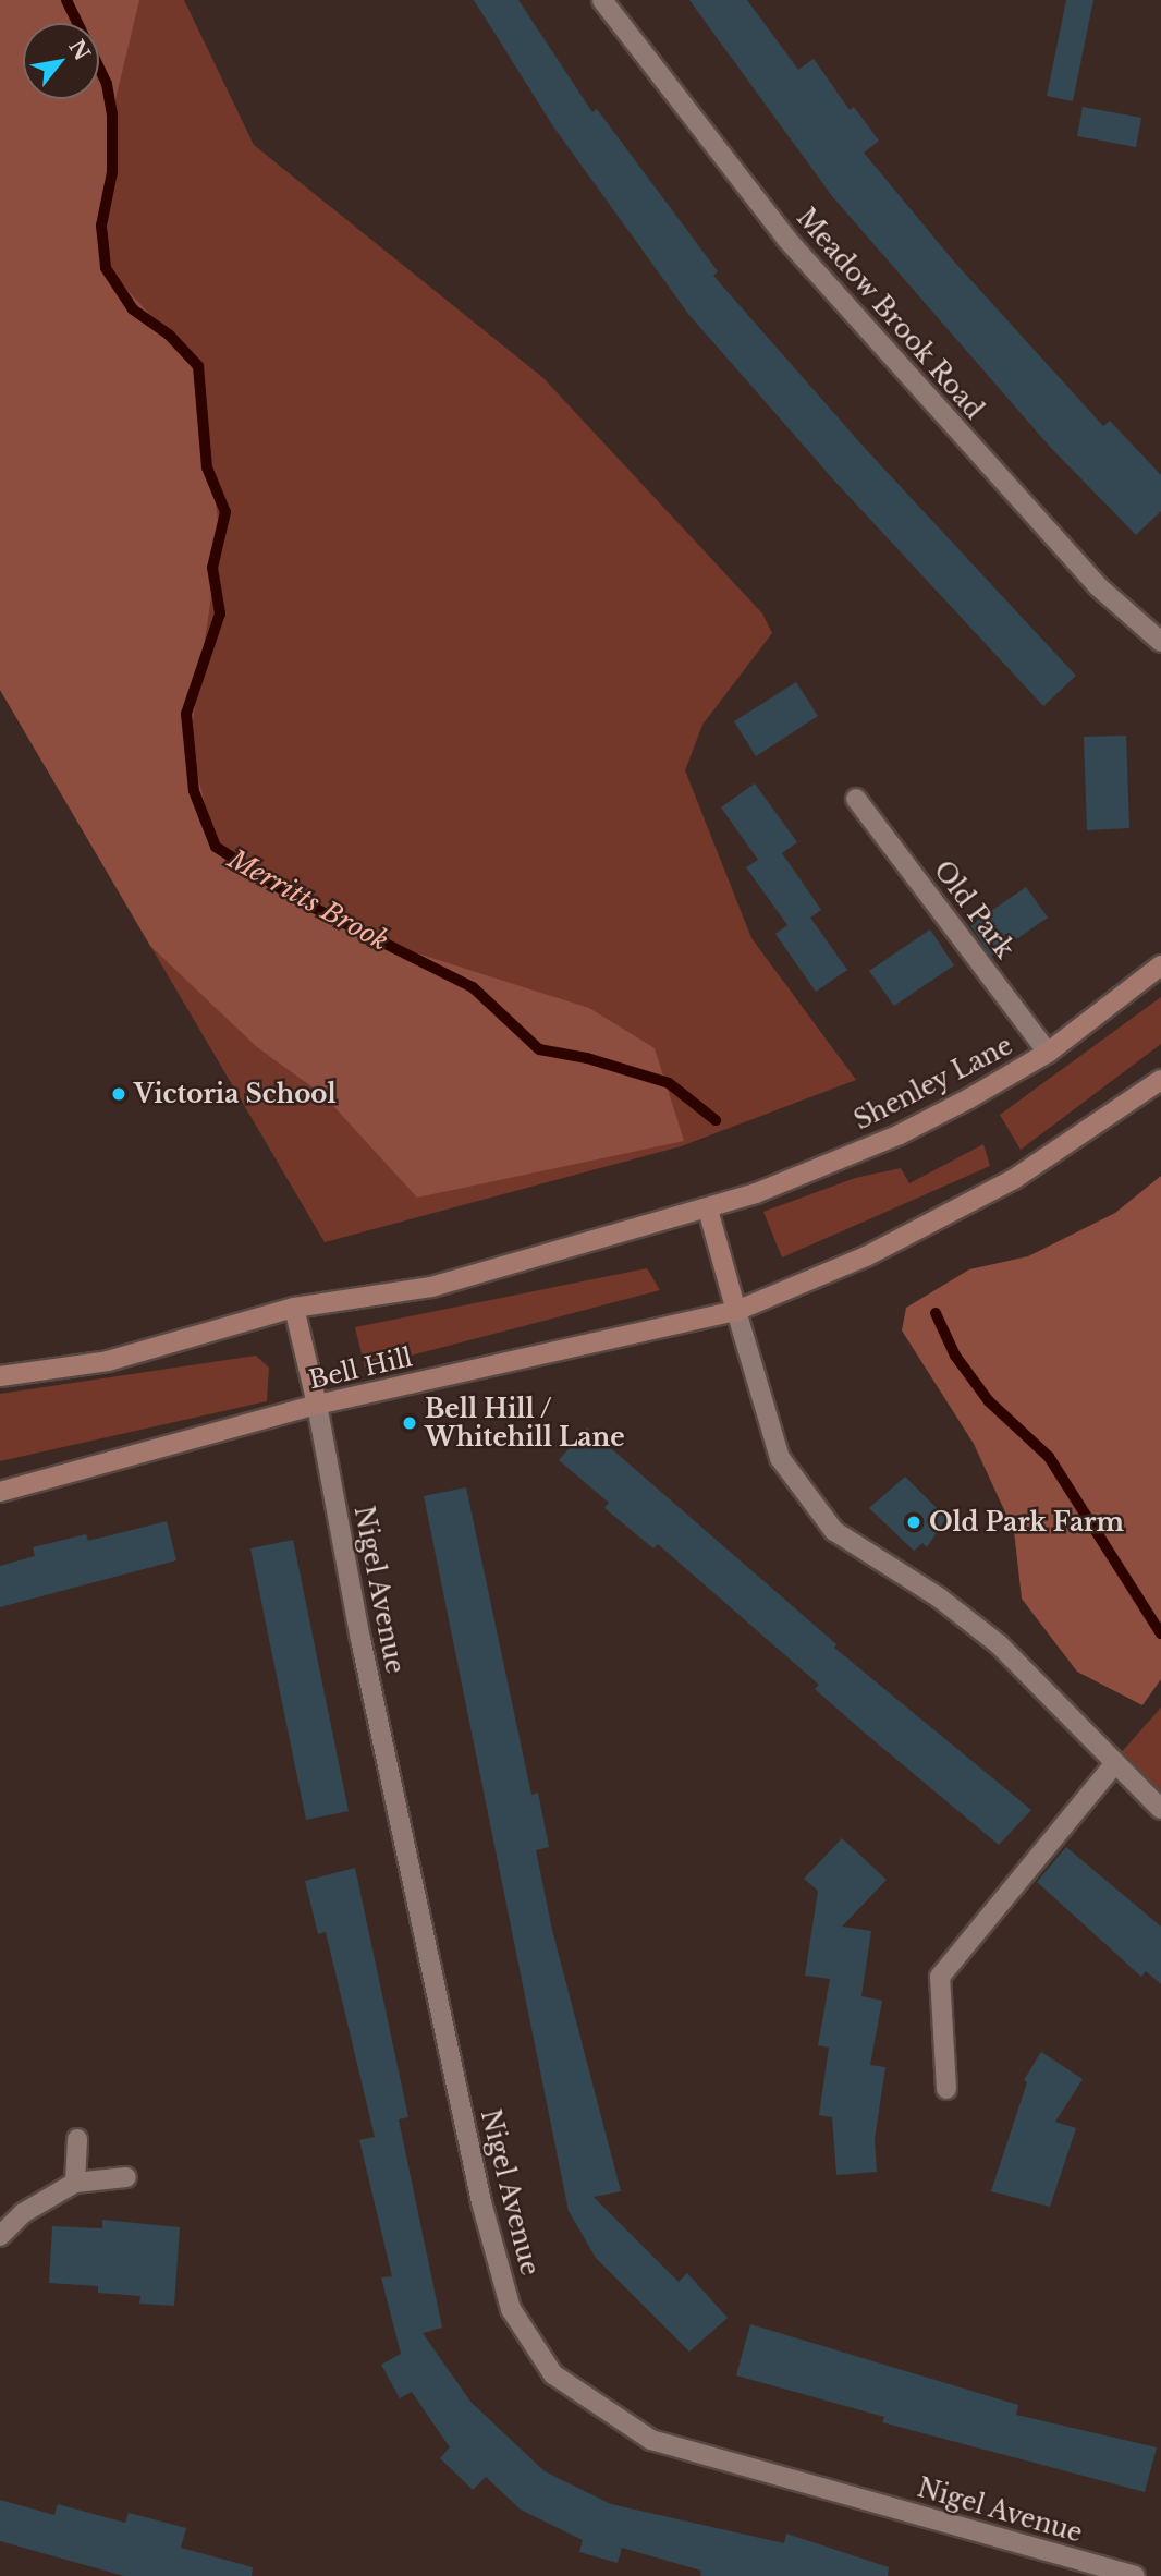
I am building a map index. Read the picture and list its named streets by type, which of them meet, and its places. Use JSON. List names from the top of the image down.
{
  "streets": {
    "main road": ["Shenley Lane", "Bell Hill"],
    "street": ["Meadow Brook Road", "Old Park", "Nigel Avenue"]
  },
  "crossings": [
    ["Old Park", "Shenley Lane"],
    ["Bell Hill", "Nigel Avenue"]
  ],
  "water": ["Merritts Brook"],
  "places": ["Victoria School", "Bell Hill / Whitehill Lane", "Old Park Farm"],
  "north": "top right"
}
